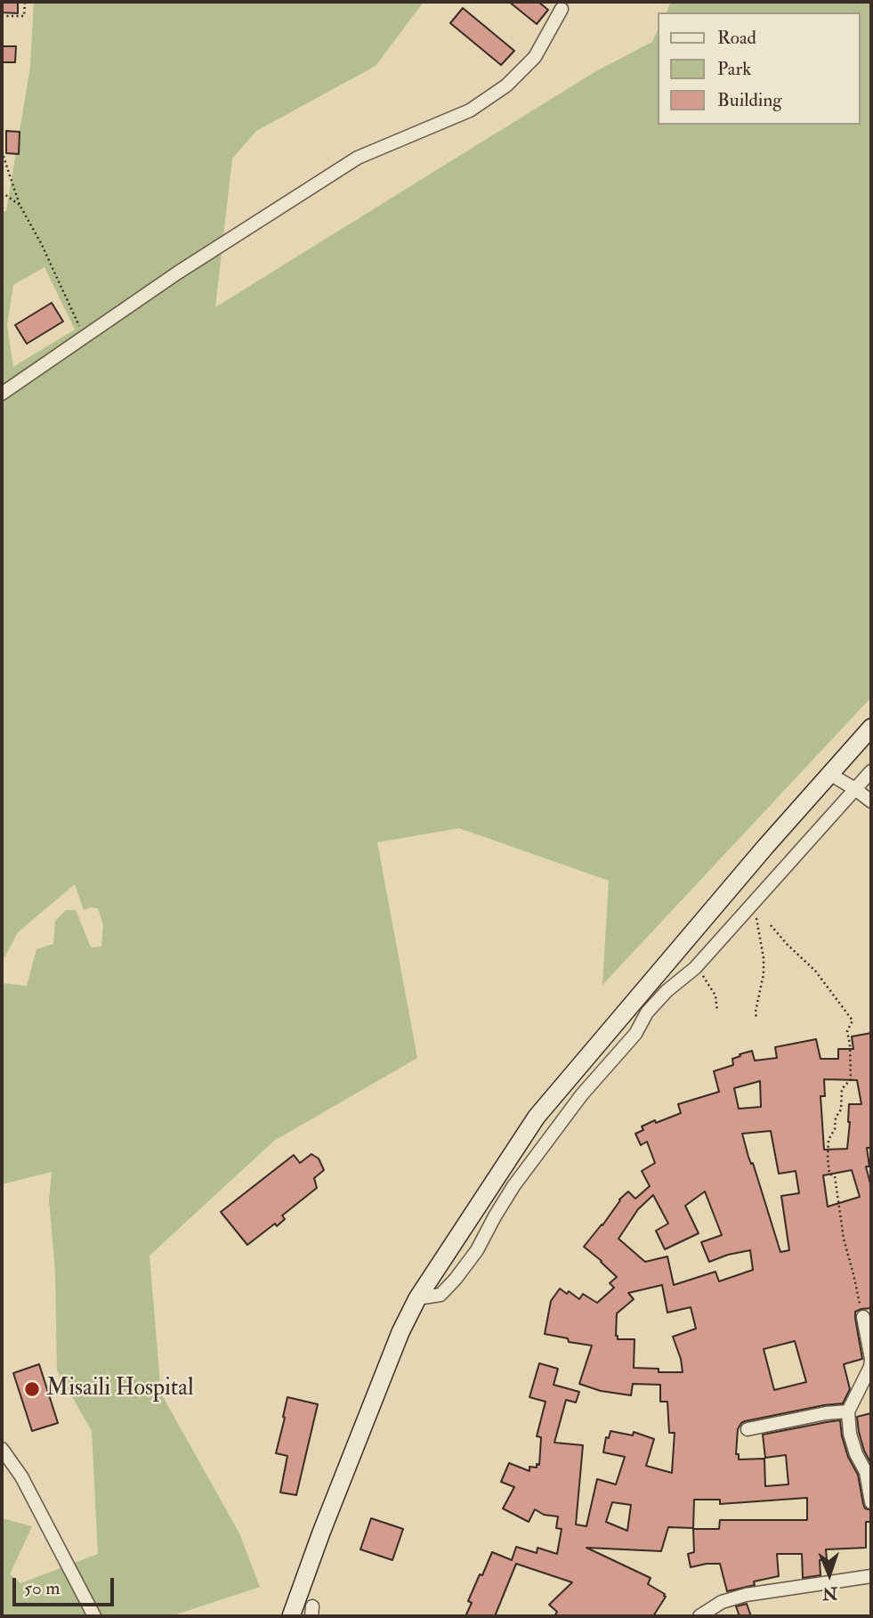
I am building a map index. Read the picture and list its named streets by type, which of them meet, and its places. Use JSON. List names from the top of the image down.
{
  "places": ["Misaili Hospital"],
  "legend": ["Road", "Park", "Building"],
  "scale_bar": "50 m",
  "north": "bottom"
}
